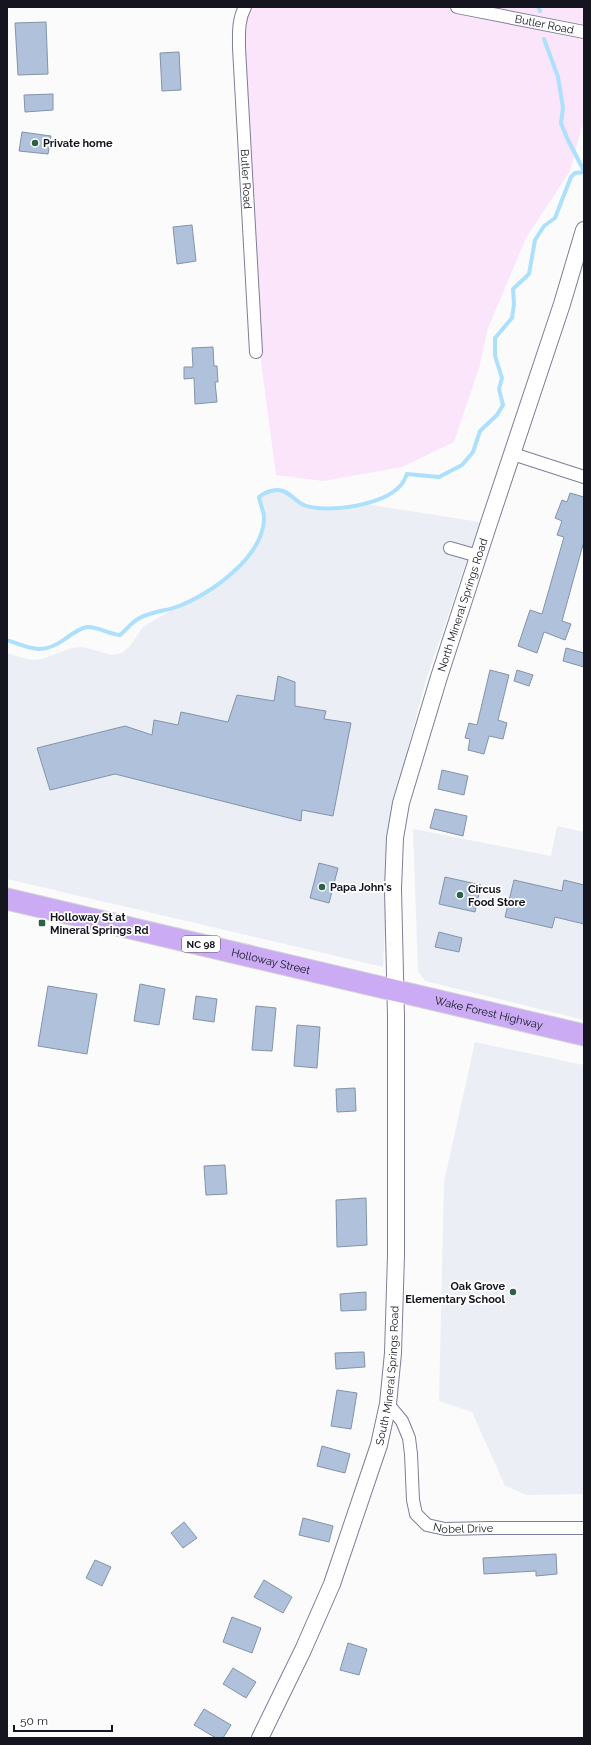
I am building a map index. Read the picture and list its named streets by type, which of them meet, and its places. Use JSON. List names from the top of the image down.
{
  "streets": {
    "highway": ["NC 98", "Holloway Street", "Wake Forest Highway"],
    "street": [
      "Butler Road",
      "North Mineral Springs Road",
      "South Mineral Springs Road",
      "Nobel Drive"
    ]
  },
  "crossings": [
    ["North Mineral Springs Road", "Holloway Street"],
    ["North Mineral Springs Road", "Wake Forest Highway"],
    ["North Mineral Springs Road", "South Mineral Springs Road"],
    ["Holloway Street", "Wake Forest Highway"],
    ["Holloway Street", "South Mineral Springs Road"],
    ["Wake Forest Highway", "South Mineral Springs Road"],
    ["South Mineral Springs Road", "Nobel Drive"]
  ],
  "places": {
    "other": [
      "Private home",
      "Papa John's",
      "Circus Food Store",
      "Oak Grove Elementary School"
    ],
    "transit": ["Holloway St at Mineral Springs Rd"]
  },
  "scale_bar": "50 m"
}
